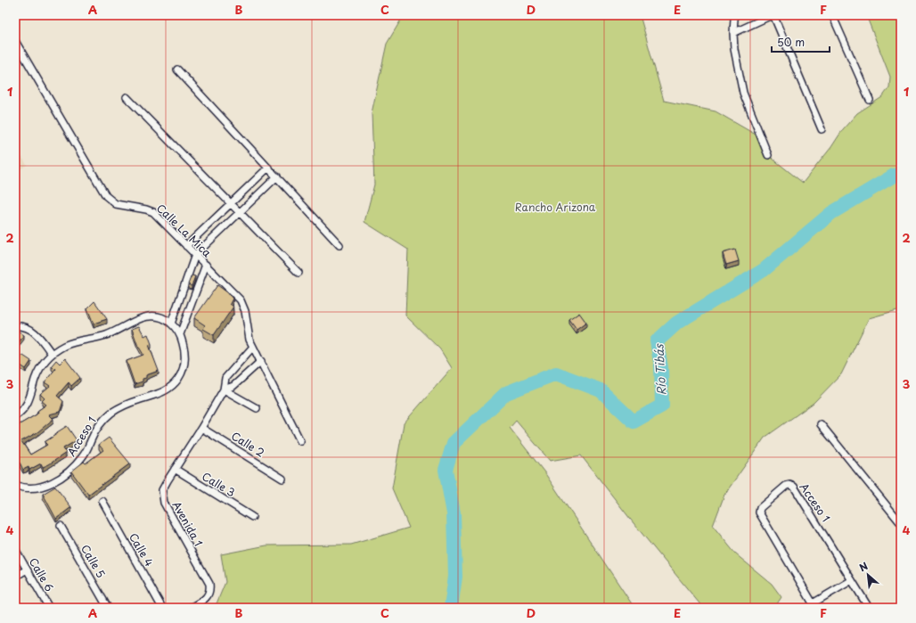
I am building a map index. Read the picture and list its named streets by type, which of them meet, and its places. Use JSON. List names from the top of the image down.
{
  "streets": {
    "street": [
      "Calle La Mica",
      "Acceso 1",
      "Calle 2",
      "Calle 3",
      "Avenida 1",
      "Calle 4",
      "Calle 5",
      "Calle 6"
    ]
  },
  "crossings": [
    ["Calle La Mica", "Avenida 1"],
    ["Calle 2", "Avenida 1"],
    ["Calle 3", "Avenida 1"]
  ],
  "water": ["Río Tibás"],
  "parks": ["Rancho Arizona"],
  "scale_bar": "50 m",
  "north": "top left",
  "grid": {
    "columns": [
      "A",
      "B",
      "C",
      "D",
      "E",
      "F"
    ],
    "rows": [
      "1",
      "2",
      "3",
      "4"
    ]
  }
}
